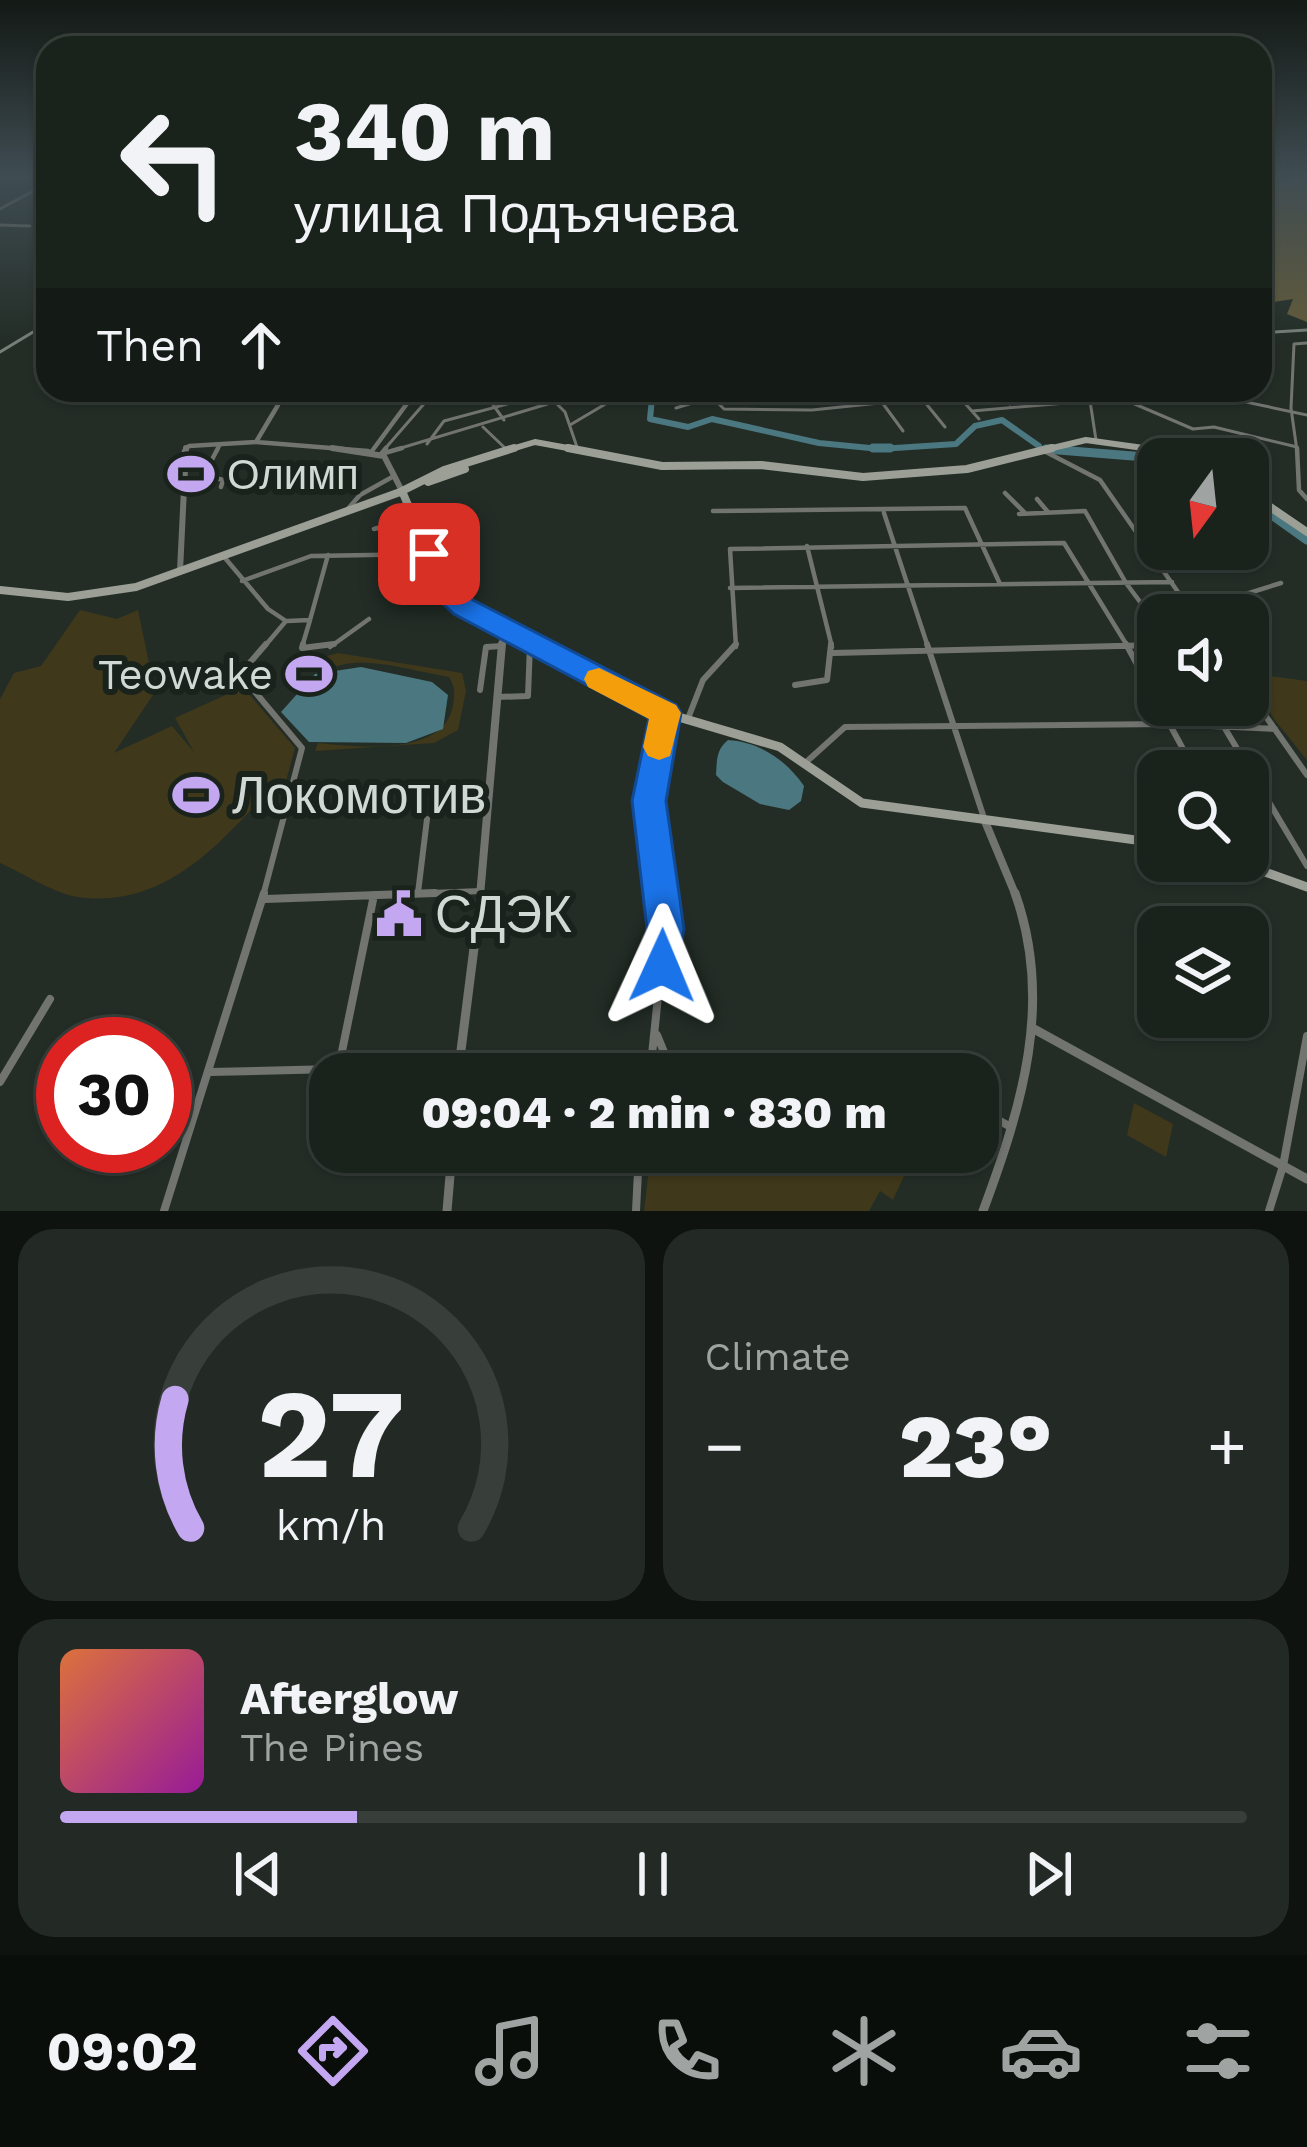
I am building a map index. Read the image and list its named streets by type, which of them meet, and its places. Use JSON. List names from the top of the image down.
{
  "places": {
    "sports": ["Олимп", "Teowake", "Локомотив"],
    "public building": ["СДЭК"]
  },
  "north": "bottom",
  "page": {
    "turn": ["340 m", "улица Подъячева"],
    "then": "Then",
    "limit": "30",
    "trip": "09:04 · 2 min · 830 m",
    "tile": "Climate",
    "heat": ["−", "23°", "+"],
    "song": ["Afterglow", "The Pines"],
    "tabs": "09:02",
    "gauge": ["27", "km/h"]
  }
}
